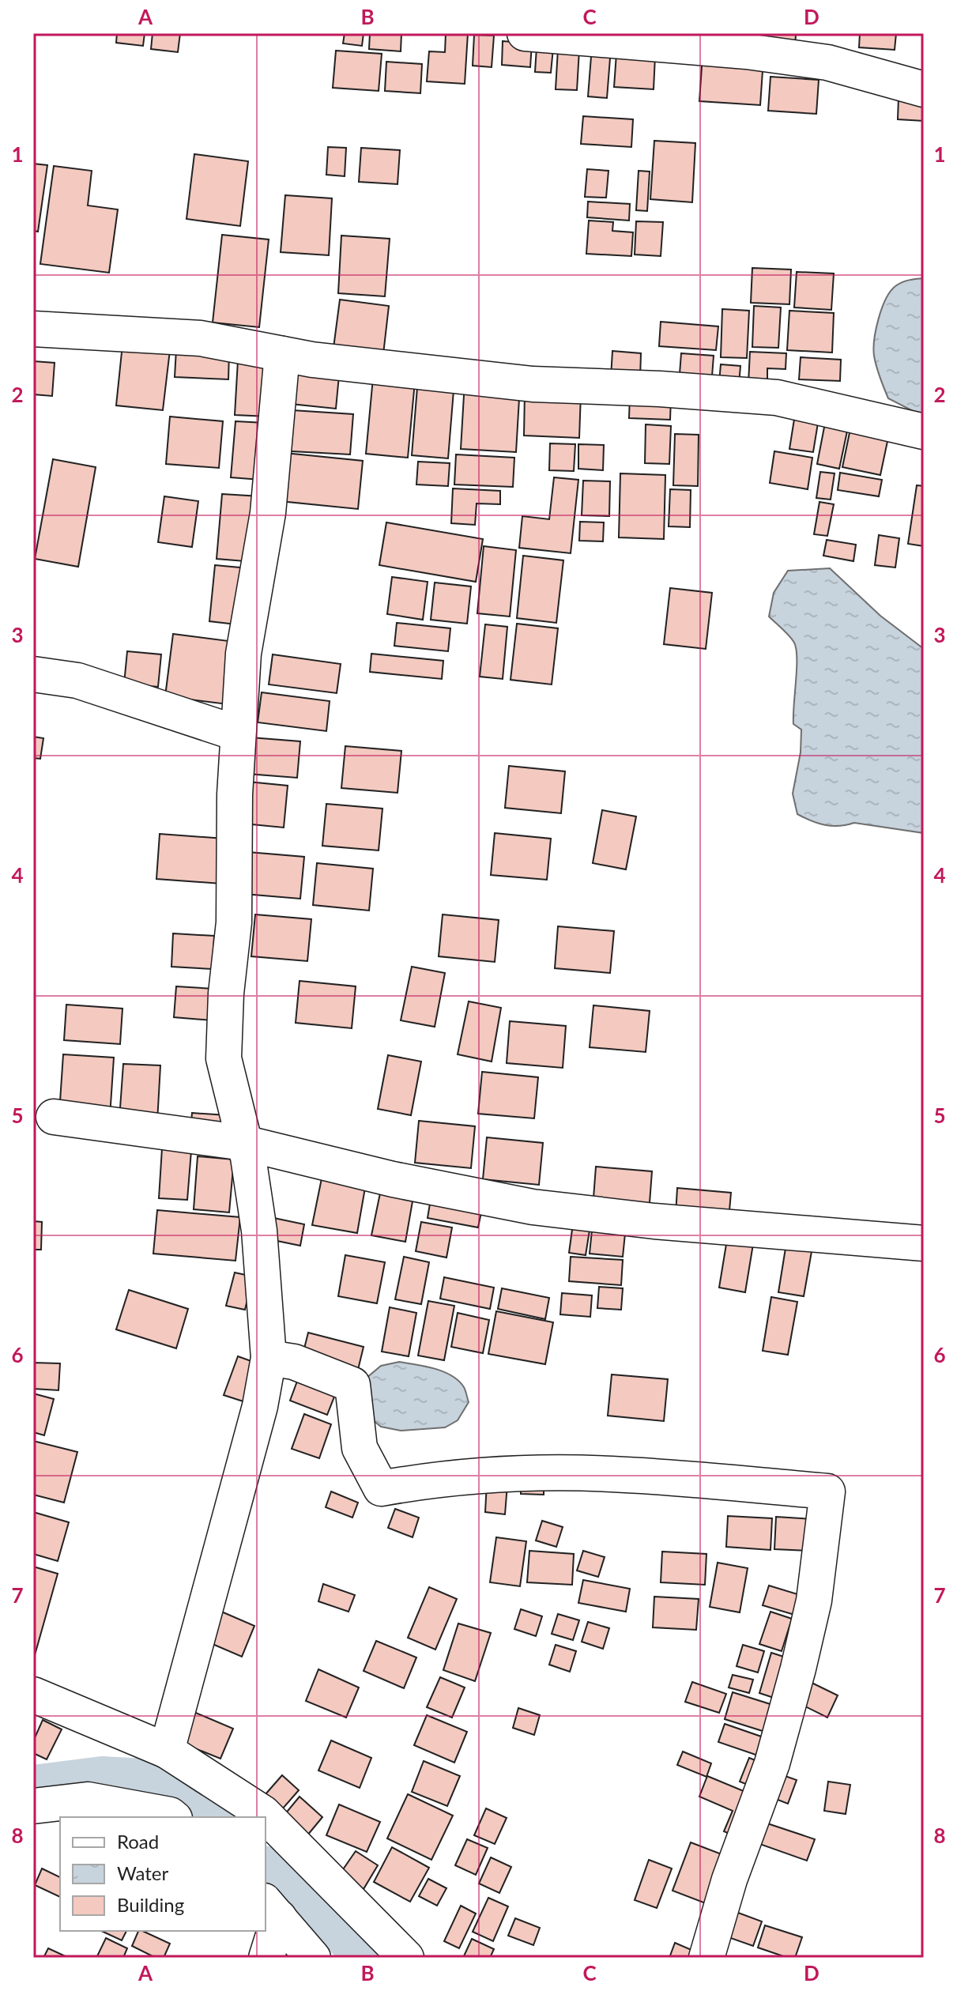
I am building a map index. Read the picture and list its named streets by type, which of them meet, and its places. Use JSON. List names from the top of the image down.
{
  "legend": ["Road", "Water", "Building"],
  "grid": {
    "columns": [
      "A",
      "B",
      "C",
      "D"
    ],
    "rows": [
      "1",
      "2",
      "3",
      "4",
      "5",
      "6",
      "7",
      "8"
    ]
  }
}
